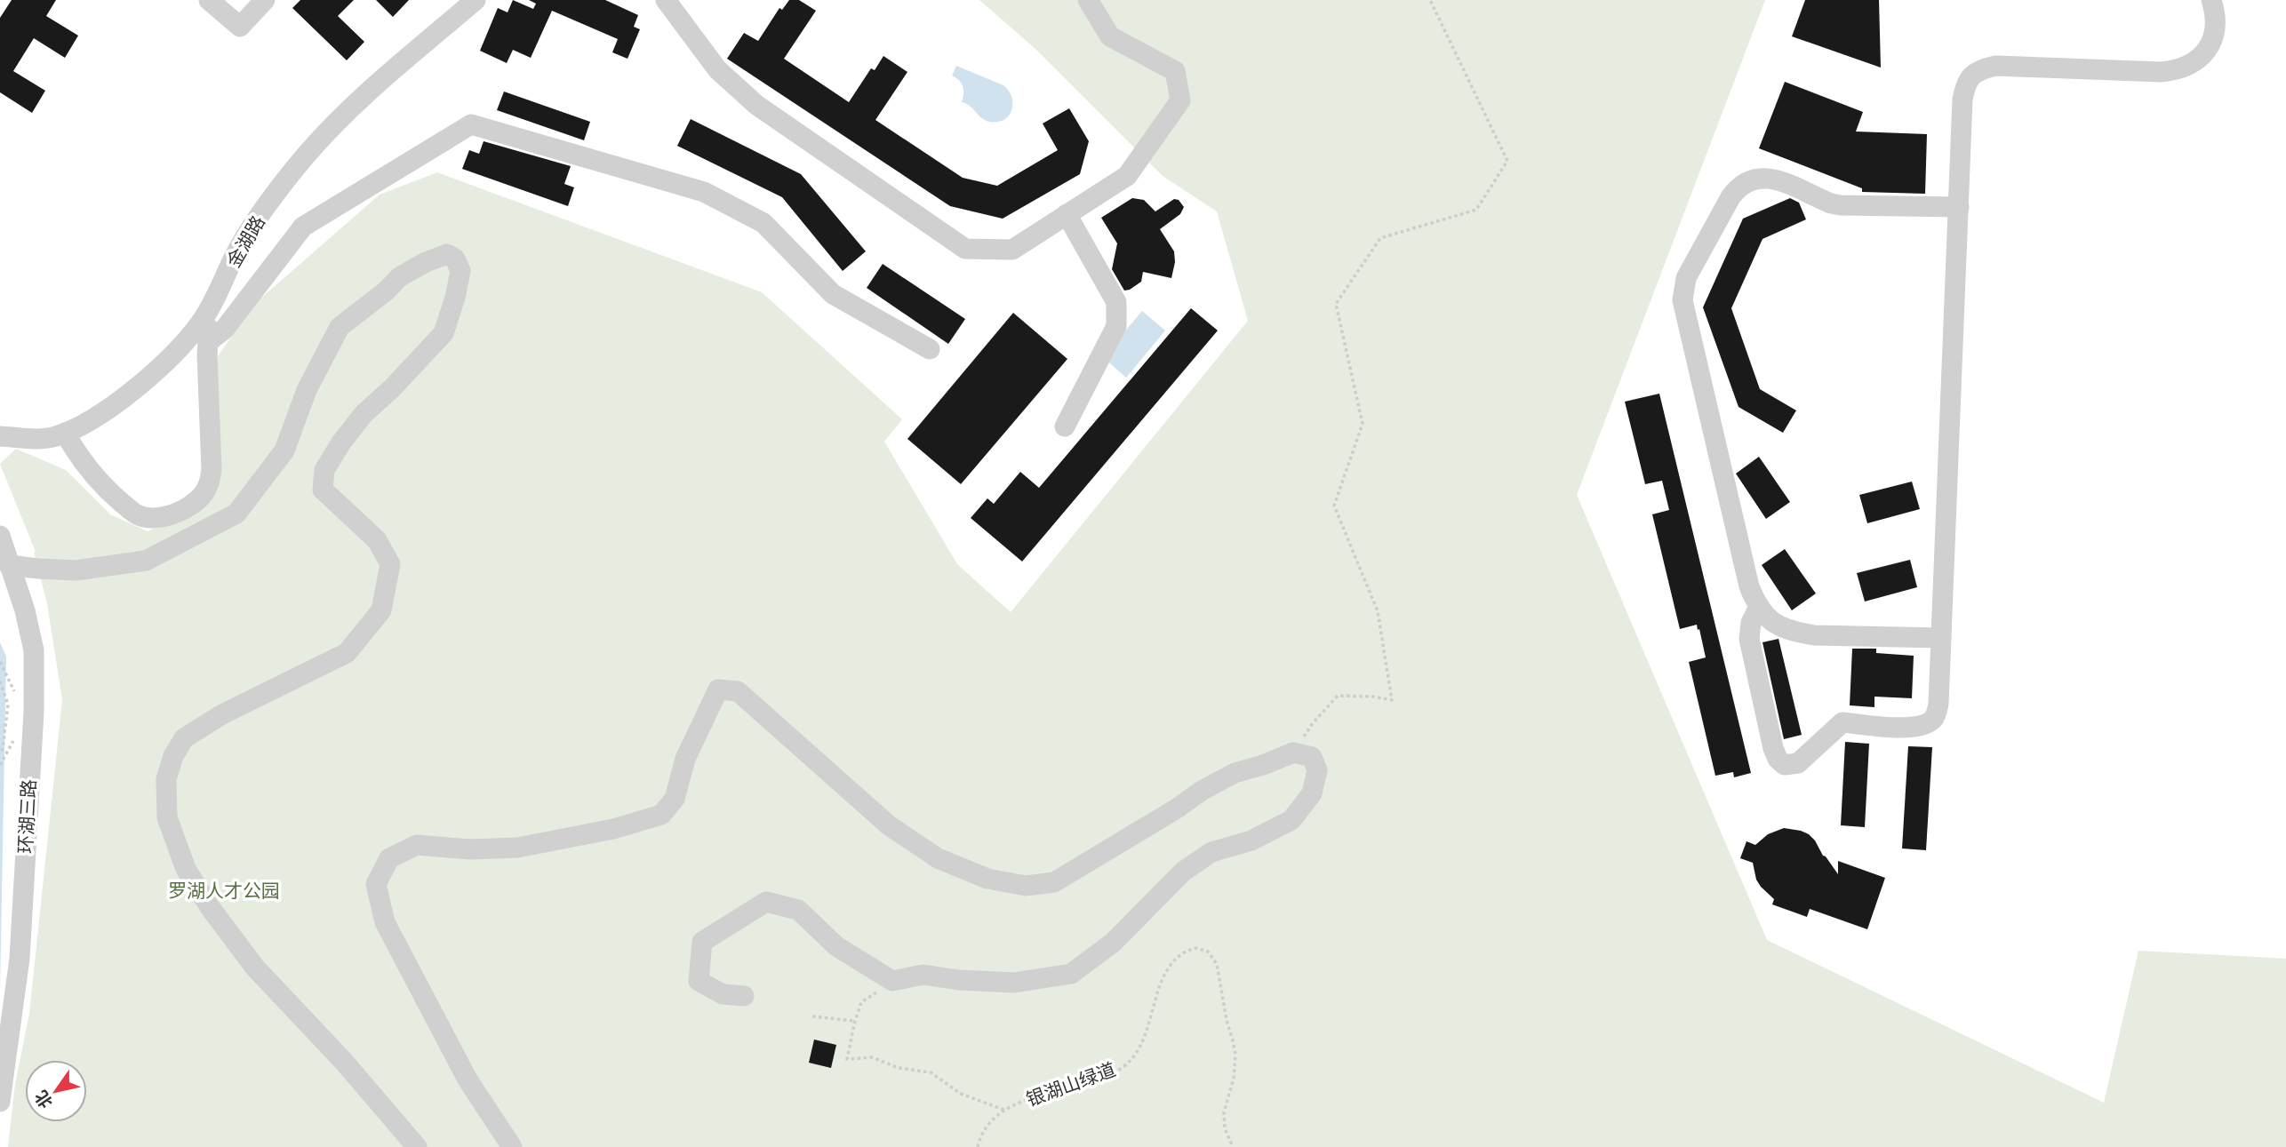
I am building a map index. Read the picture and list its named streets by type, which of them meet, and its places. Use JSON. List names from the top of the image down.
{
  "streets": {
    "street": ["金湖路", "环湖三路"],
    "path": ["银湖山绿道"]
  },
  "parks": ["罗湖人才公园"],
  "north": "bottom left"
}
